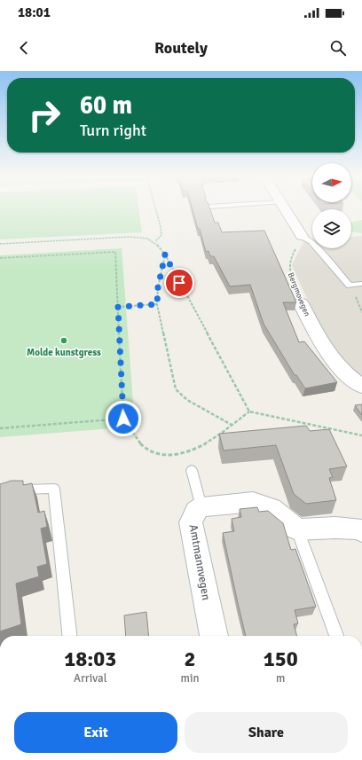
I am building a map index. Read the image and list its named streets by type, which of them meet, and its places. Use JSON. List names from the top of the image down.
{
  "streets": {
    "street": ["Bergmovegen", "Amtmannvegen"]
  },
  "places": ["Molde kunstgress"],
  "north": "right",
  "page": {
    "status": "18:01",
    "header": "Routely",
    "turn": ["60 m", "Turn right"],
    "eta": [
      "18:03",
      "Arrival",
      "2",
      "min",
      "150",
      "m"
    ],
    "buttons": ["Exit", "Share"]
  }
}
